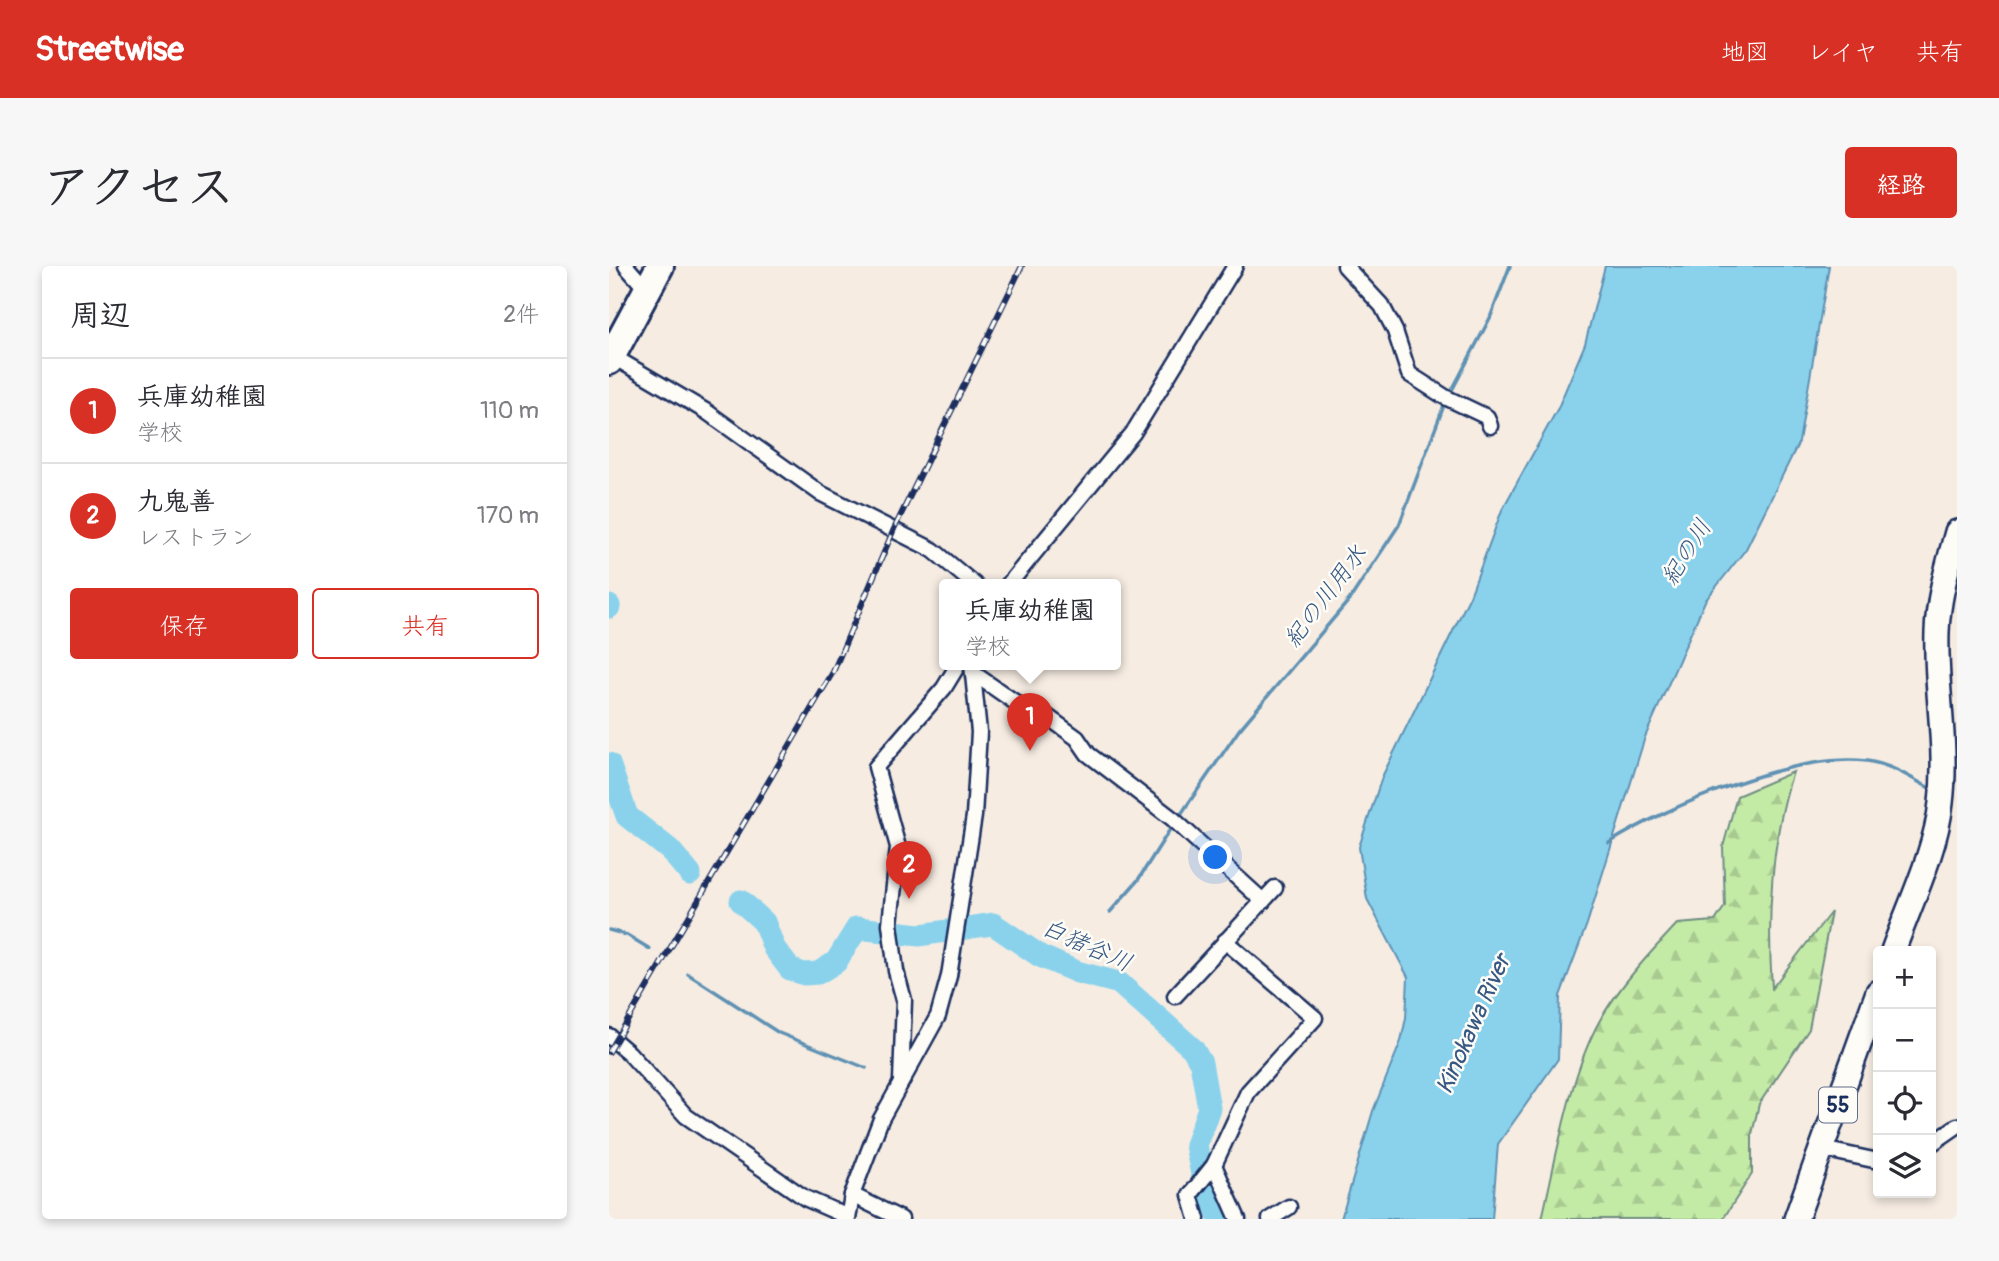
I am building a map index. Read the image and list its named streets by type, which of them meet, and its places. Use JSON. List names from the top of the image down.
{
  "streets": {
    "main road": ["55"]
  },
  "water": [
    "紀の川",
    "紀の川用水",
    "白猪谷川",
    "Kinokawa River"
  ],
  "page": {
    "header": "Streetwise",
    "nav": ["地図", "レイヤ", "共有"],
    "title": "アクセス",
    "buttons": [
      "経路",
      ["保存", "共有"]
    ],
    "heading": ["周辺", "2件"],
    "list": [
      {
        "mark": "1",
        "name": "兵庫幼稚園",
        "note": "学校",
        "value": "110 m"
      },
      {
        "mark": "2",
        "name": "九鬼善",
        "note": "レストラン",
        "value": "170 m"
      }
    ],
    "popup": ["兵庫幼稚園", "学校"],
    "pins": ["1", "2"],
    "map_buttons": ["+", "−"]
  }
}
